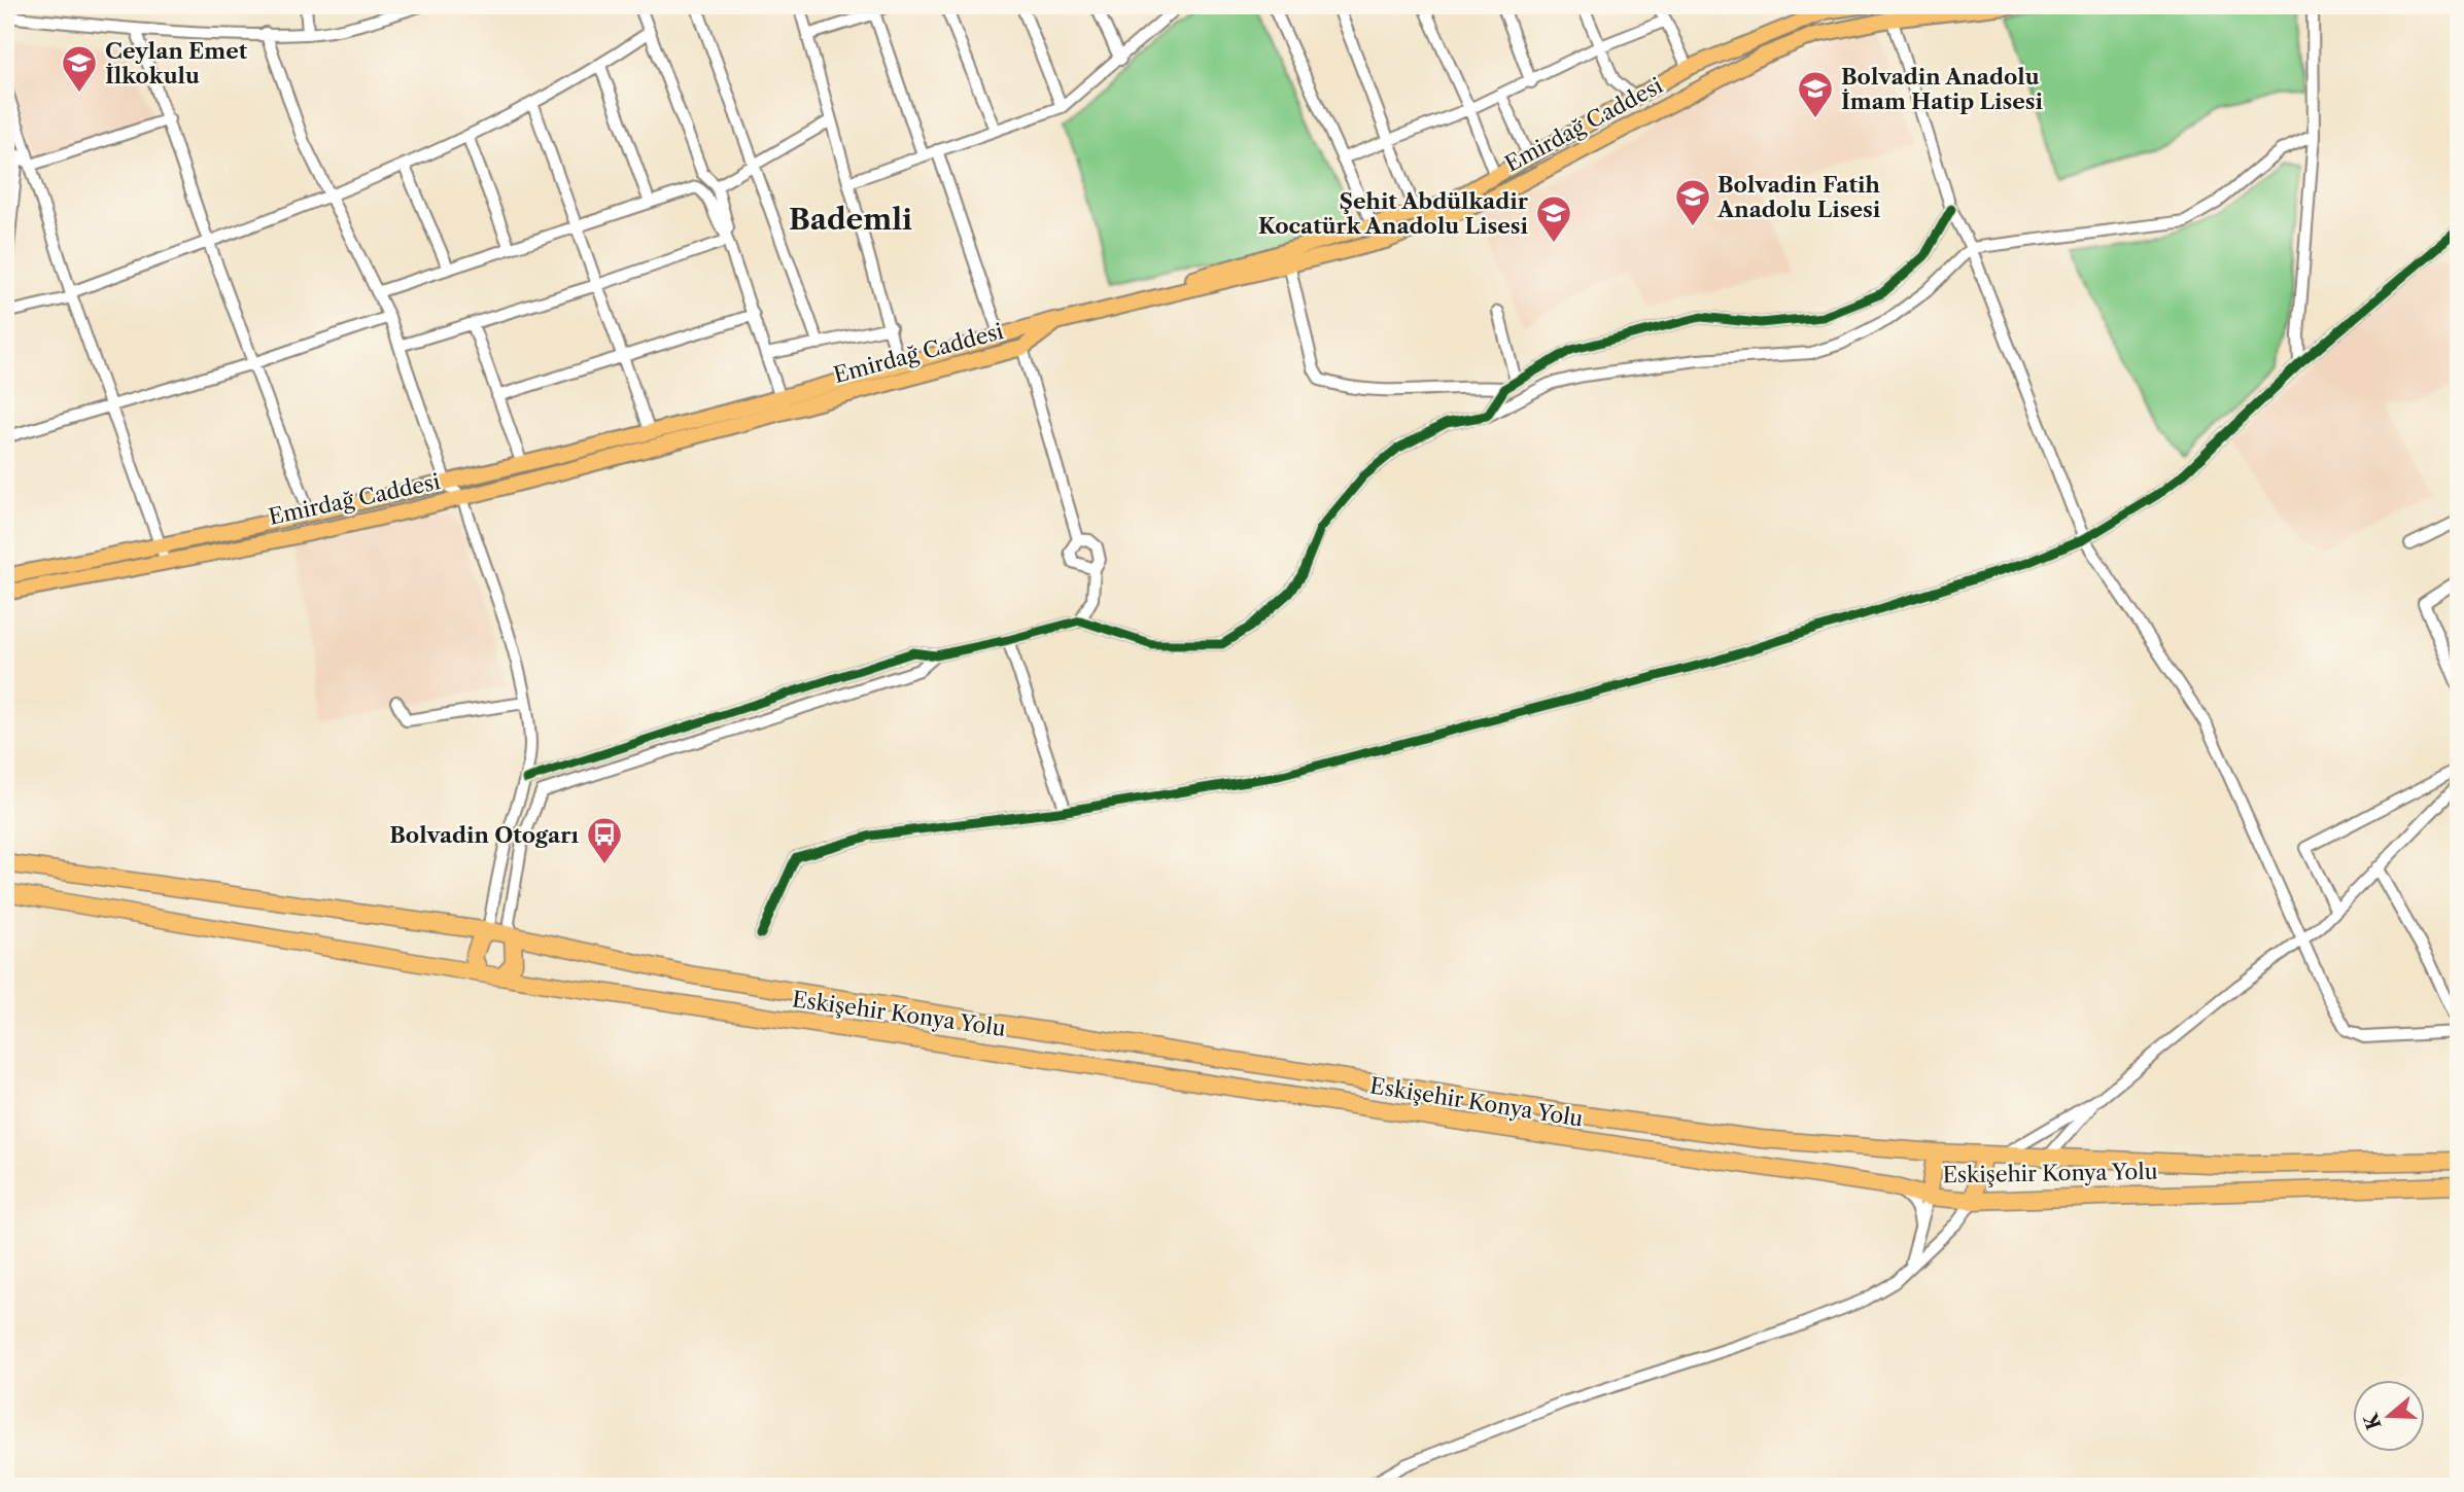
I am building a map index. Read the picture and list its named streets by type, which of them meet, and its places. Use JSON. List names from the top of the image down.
{
  "streets": {
    "highway": ["Eskişehir Konya Yolu"],
    "main road": ["Emirdağ Caddesi"]
  },
  "districts": ["Bademli"],
  "places": {
    "school or university": [
      "Ceylan Emet İlkokulu",
      "Bolvadin Anadolu İmam Hatip Lisesi",
      "Bolvadin Fatih Anadolu Lisesi",
      "Şehit Abdülkadir Kocatürk Anadolu Lisesi"
    ],
    "bus stop": ["Bolvadin Otogarı"]
  },
  "north": "left"
}
